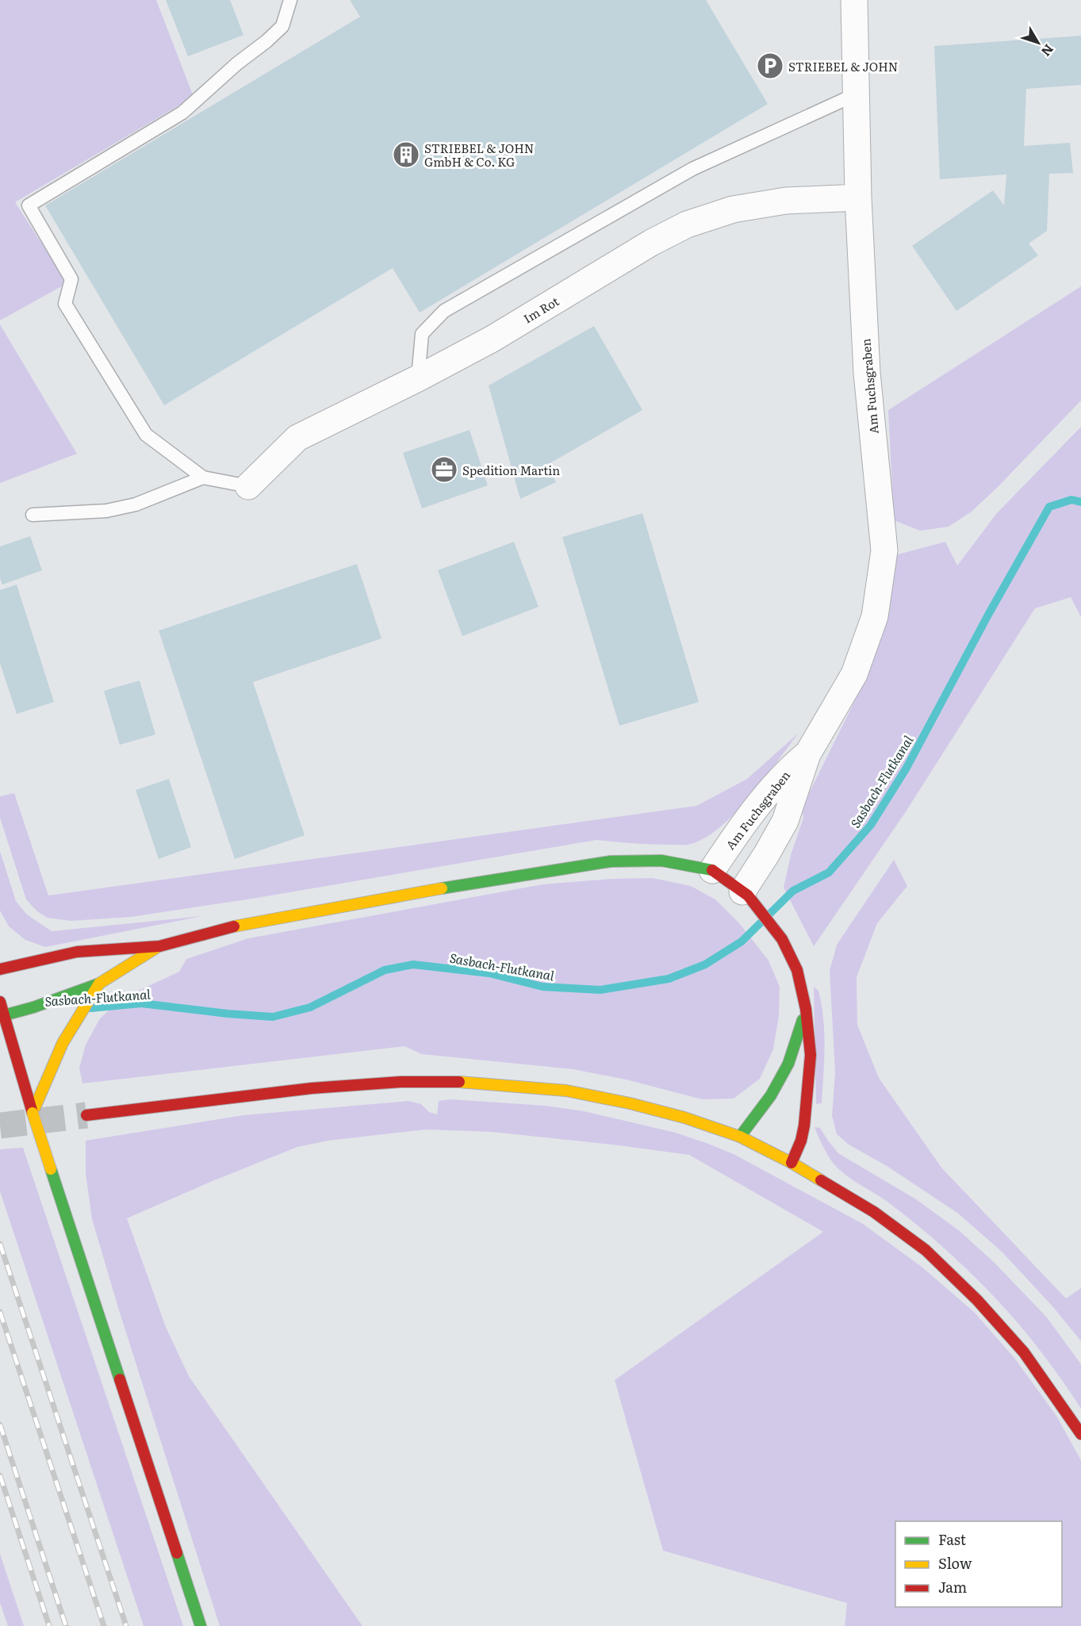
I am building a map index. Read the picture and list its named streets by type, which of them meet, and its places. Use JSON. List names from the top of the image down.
{
  "streets": {
    "street": ["Im Rot", "Am Fuchsgraben"]
  },
  "crossings": [
    ["Im Rot", "Am Fuchsgraben"]
  ],
  "water": ["Sasbach-Flutkanal"],
  "places": {
    "parking": ["STRIEBEL & JOHN"],
    "building": ["STRIEBEL & JOHN GmbH & Co. KG"],
    "office": ["Spedition Martin"]
  },
  "legend": ["Fast", "Slow", "Jam"],
  "north": "bottom right"
}
